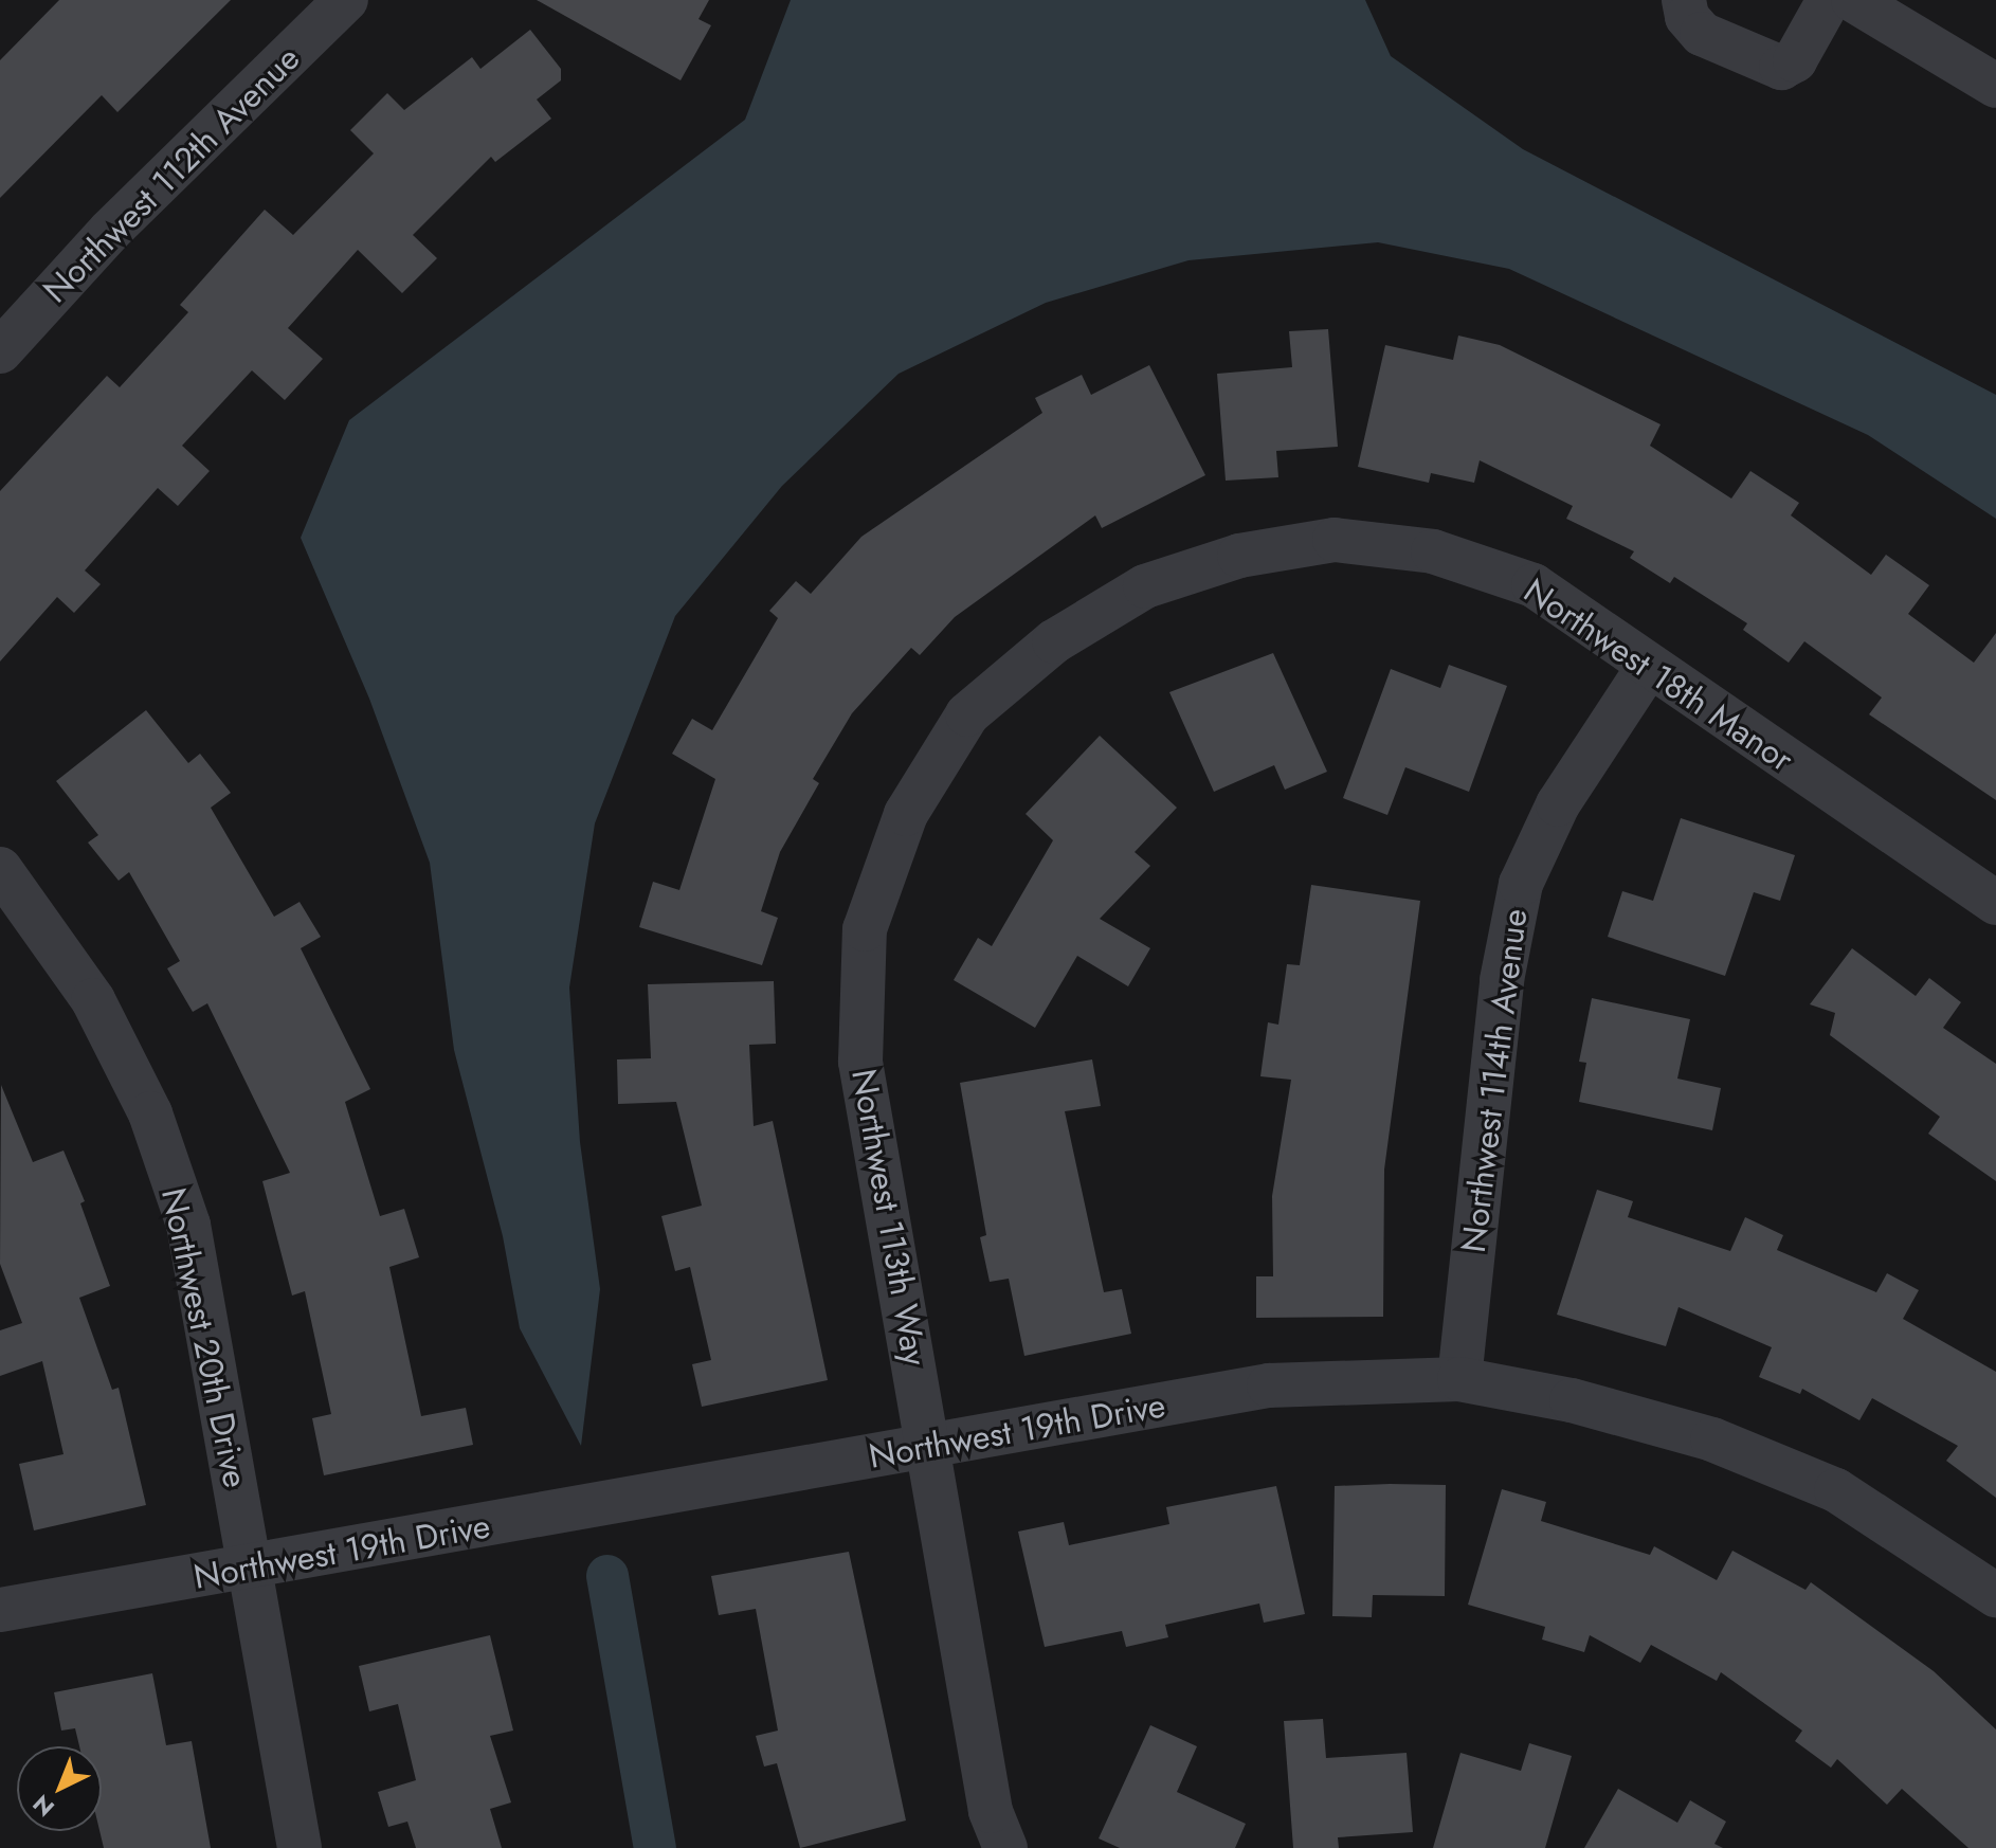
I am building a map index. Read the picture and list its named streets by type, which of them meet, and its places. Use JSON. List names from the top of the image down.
{
  "streets": {
    "street": [
      "Northwest 112th Avenue",
      "Northwest 18th Manor",
      "Northwest 114th Avenue",
      "Northwest 113th Way",
      "Northwest 20th Drive",
      "Northwest 19th Drive"
    ]
  },
  "crossings": [
    ["Northwest 18th Manor", "Northwest 114th Avenue"],
    ["Northwest 18th Manor", "Northwest 113th Way"],
    ["Northwest 114th Avenue", "Northwest 19th Drive"],
    ["Northwest 113th Way", "Northwest 19th Drive"],
    ["Northwest 20th Drive", "Northwest 19th Drive"]
  ],
  "north": "bottom left"
}
